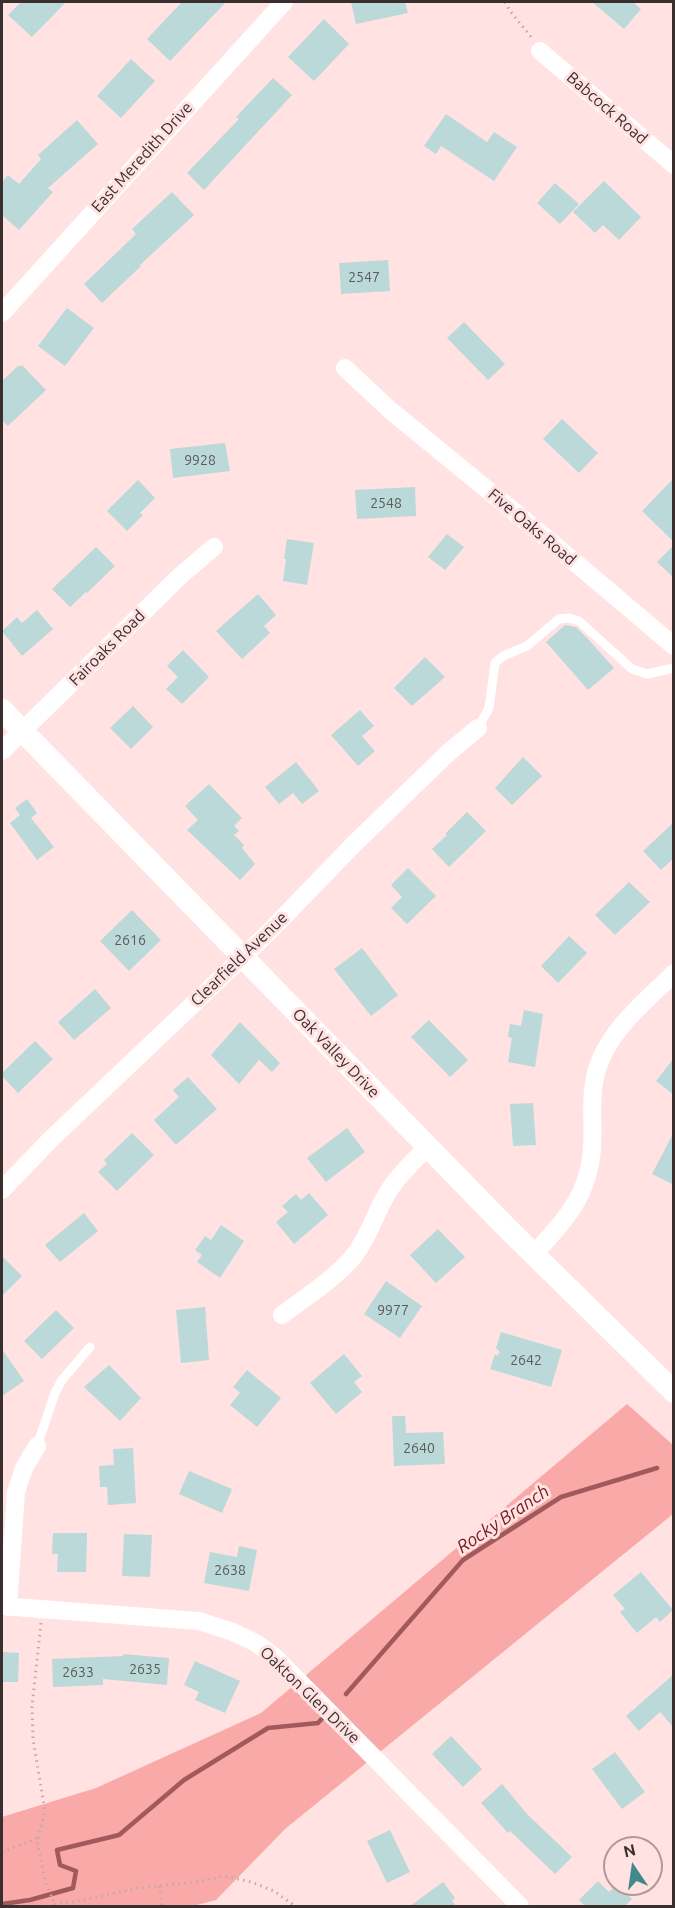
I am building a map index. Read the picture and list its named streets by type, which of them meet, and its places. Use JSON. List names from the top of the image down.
{
  "streets": {
    "street": [
      "Babcock Road",
      "East Meredith Drive",
      "Five Oaks Road",
      "Fairoaks Road",
      "Clearfield Avenue",
      "Oak Valley Drive",
      "Oakton Glen Drive"
    ]
  },
  "crossings": [
    ["Fairoaks Road", "Oak Valley Drive"],
    ["Clearfield Avenue", "Oak Valley Drive"]
  ],
  "water": ["Rocky Branch"],
  "house_numbers": [
    "2547",
    "9928",
    "2548",
    "2616",
    "9977",
    "2642",
    "2640",
    "2638",
    "2635",
    "2633"
  ],
  "north": "top"
}
